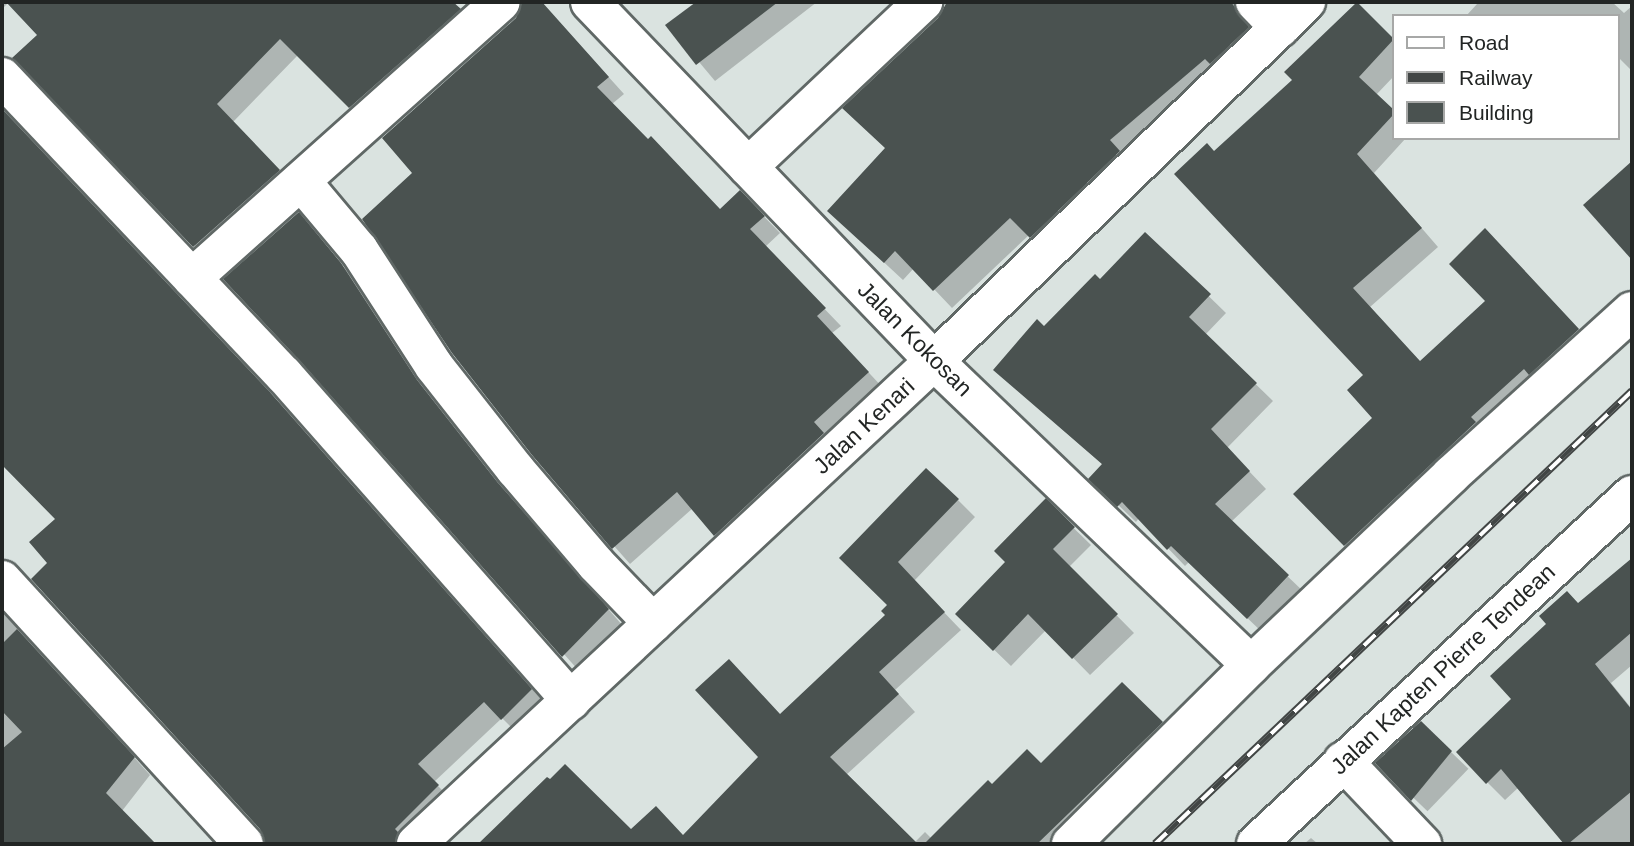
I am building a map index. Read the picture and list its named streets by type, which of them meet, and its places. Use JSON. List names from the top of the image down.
{
  "streets": {
    "street": ["Jalan Kokosan", "Jalan Kenari", "Jalan Kapten Pierre Tendean"]
  },
  "crossings": [
    ["Jalan Kokosan", "Jalan Kenari"]
  ],
  "legend": ["Road", "Railway", "Building"]
}
